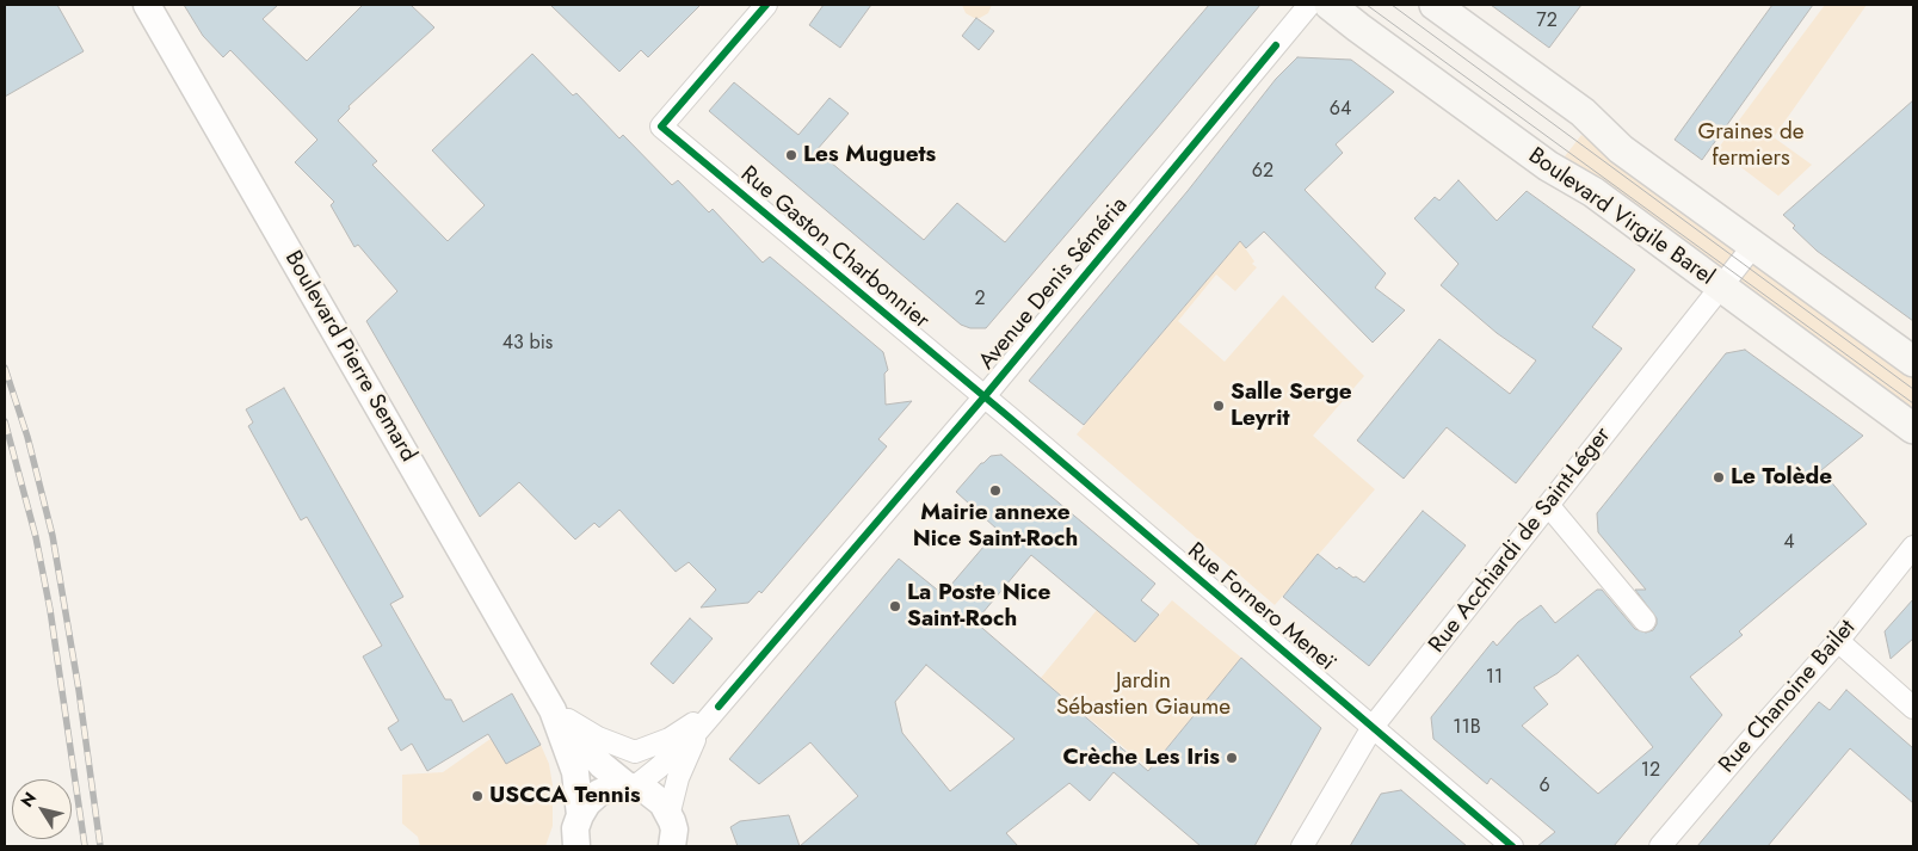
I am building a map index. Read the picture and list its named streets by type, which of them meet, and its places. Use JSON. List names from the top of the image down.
{
  "streets": {
    "main road": ["Boulevard Virgile Barel"],
    "street": [
      "Rue Gaston Charbonnier",
      "Avenue Denis Séméria",
      "Boulevard Pierre Semard",
      "Rue Acchiardi de Saint-Léger",
      "Rue Fornero Meneï",
      "Rue Chanoine Bailet"
    ]
  },
  "crossings": [
    ["Boulevard Virgile Barel", "Rue Acchiardi de Saint-Léger"],
    ["Rue Gaston Charbonnier", "Avenue Denis Séméria"],
    ["Rue Gaston Charbonnier", "Rue Fornero Meneï"],
    ["Avenue Denis Séméria", "Boulevard Pierre Semard"],
    ["Avenue Denis Séméria", "Rue Fornero Meneï"],
    ["Rue Acchiardi de Saint-Léger", "Rue Fornero Meneï"]
  ],
  "parks": ["Graines de fermiers", "Jardin Sébastien Giaume"],
  "places": [
    "Les Muguets",
    "Salle Serge Leyrit",
    "Le Tolède",
    "Mairie annexe Nice Saint-Roch",
    "La Poste Nice Saint-Roch",
    "Crèche Les Iris",
    "USCCA Tennis"
  ],
  "house_numbers": [
    "72",
    "64",
    "62",
    "2",
    "43 bis",
    "4",
    "11",
    "11B",
    "12",
    "6"
  ],
  "north": "top left"
}
